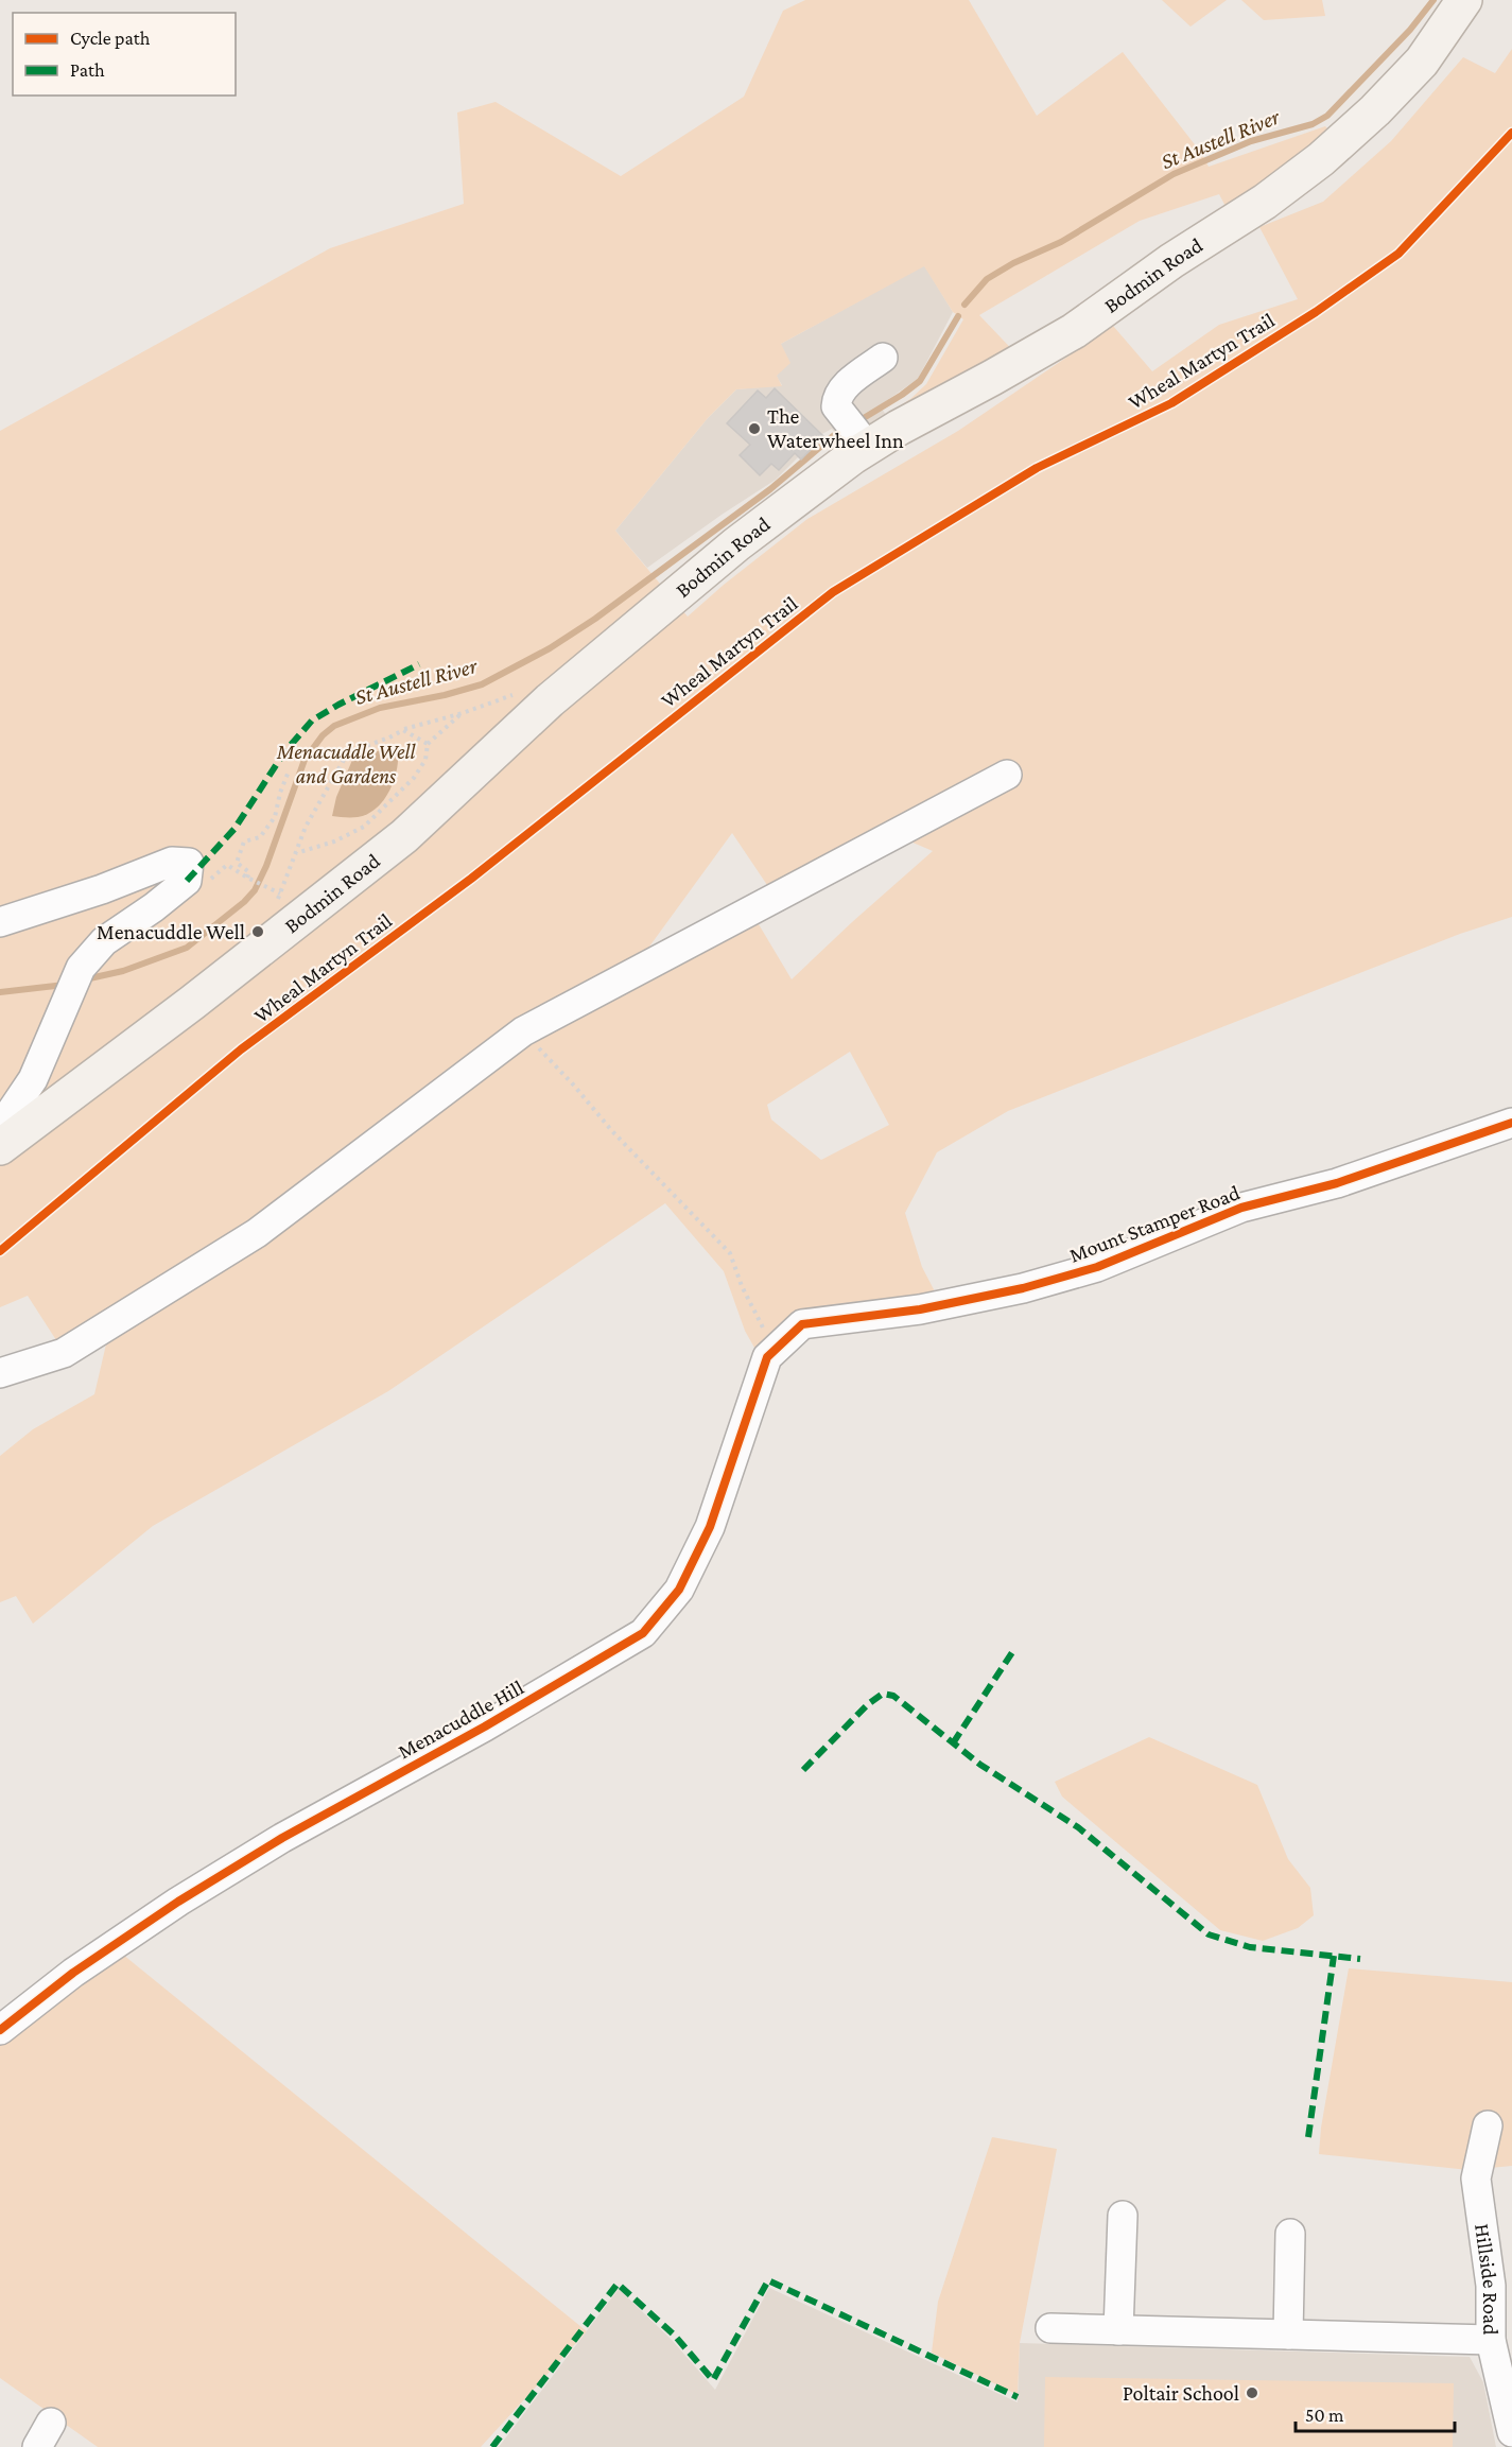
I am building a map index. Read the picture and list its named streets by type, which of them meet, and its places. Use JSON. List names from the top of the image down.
{
  "streets": {
    "main road": ["Bodmin Road"],
    "street": ["Mount Stamper Road", "Menacuddle Hill", "Hillside Road"],
    "cycle path": ["Wheal Martyn Trail"]
  },
  "crossings": [
    ["Mount Stamper Road", "Menacuddle Hill"]
  ],
  "water": ["St Austell River"],
  "parks": ["Menacuddle Well and Gardens"],
  "places": ["The Waterwheel Inn", "Menacuddle Well", "Poltair School"],
  "legend": ["Cycle path", "Path"],
  "scale_bar": "50 m"
}
